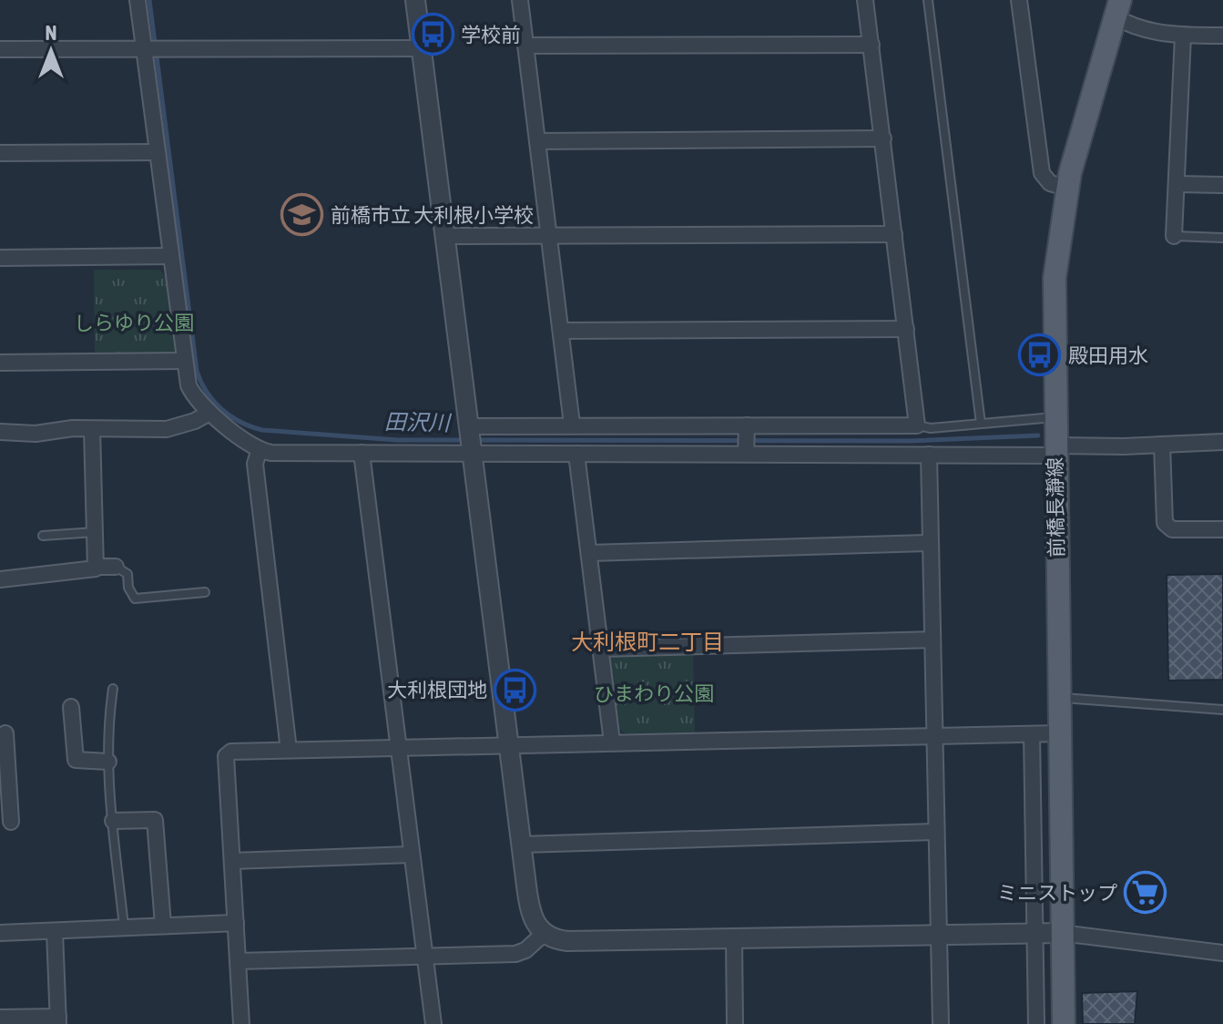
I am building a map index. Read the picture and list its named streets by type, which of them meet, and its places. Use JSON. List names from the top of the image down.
{
  "streets": {
    "main road": ["前橋長瀞線"]
  },
  "districts": ["大利根町二丁目"],
  "water": ["田沢川"],
  "parks": ["しらゆり公園", "ひまわり公園"],
  "places": {
    "bus stop": ["学校前", "殿田用水", "大利根団地"],
    "school or university": ["前橋市立 大利根小学校"],
    "supermarket": ["ミニストップ"]
  },
  "north": "top"
}
